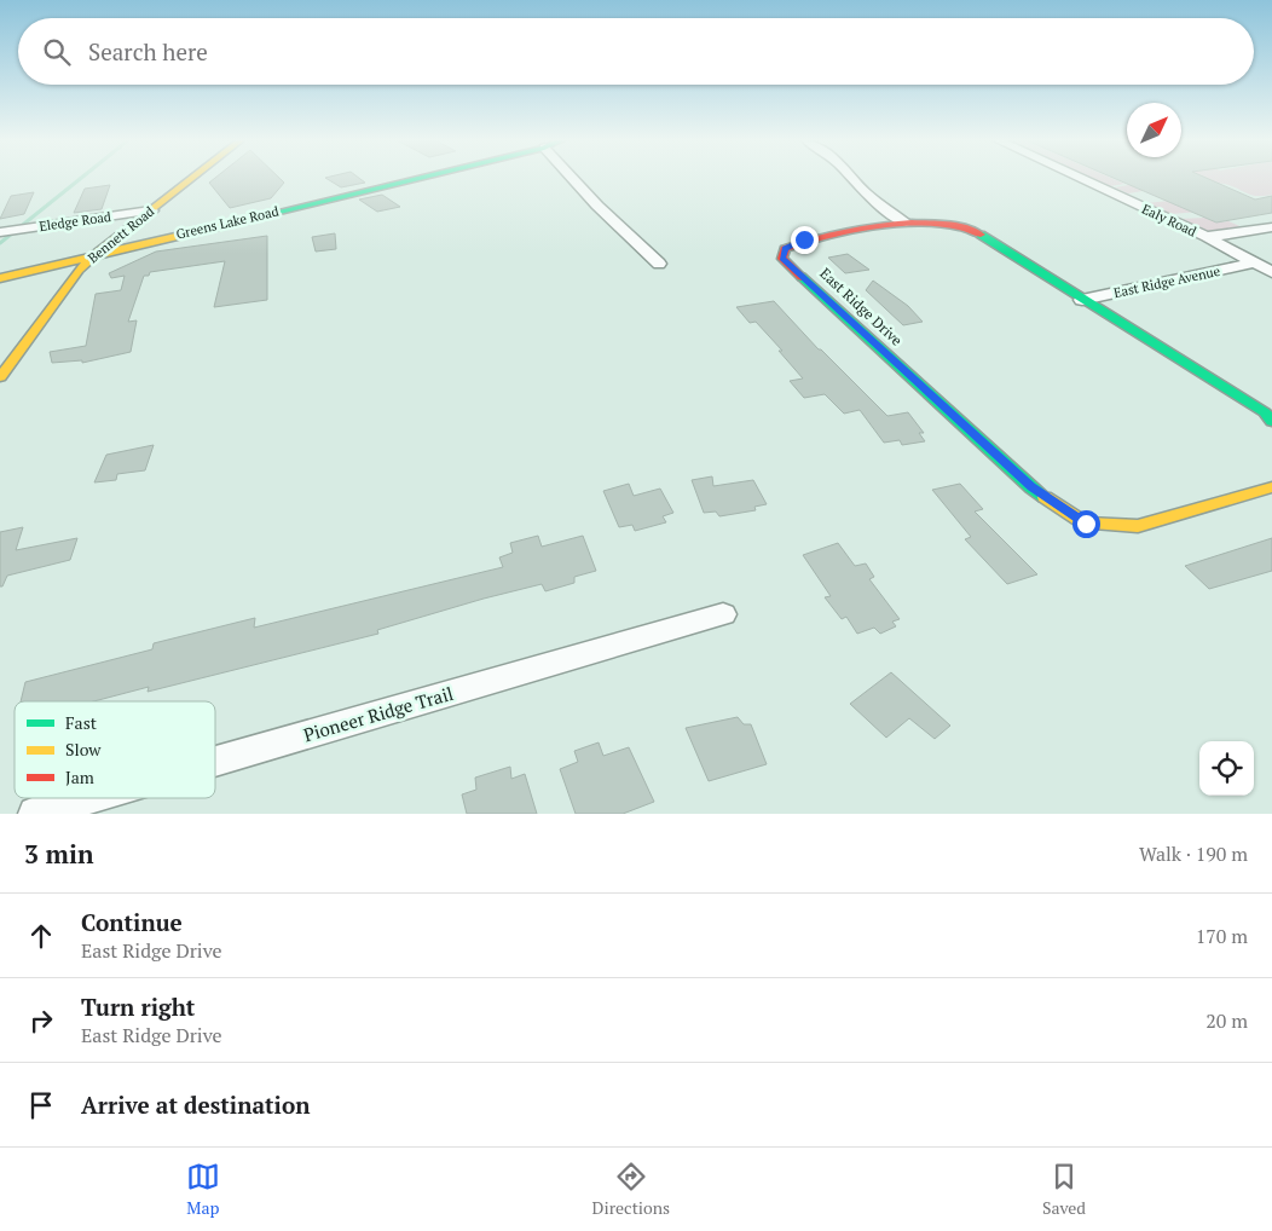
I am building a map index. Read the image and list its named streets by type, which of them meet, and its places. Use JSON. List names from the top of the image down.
{
  "streets": {
    "street": [
      "Ealy Road",
      "Eledge Road",
      "Greens Lake Road",
      "Bennett Road",
      "East Ridge Avenue",
      "East Ridge Drive",
      "Pioneer Ridge Trail"
    ]
  },
  "crossings": [
    ["Ealy Road", "East Ridge Avenue"],
    ["Eledge Road", "Bennett Road"],
    ["Greens Lake Road", "Bennett Road"],
    ["East Ridge Avenue", "East Ridge Drive"]
  ],
  "legend": ["Fast", "Slow", "Jam"],
  "north": "top right",
  "page": {
    "search": "Search here",
    "heading": ["3 min", "Walk · 190 m"],
    "list": [
      ["Continue", "East Ridge Drive", "170 m"],
      ["Turn right", "East Ridge Drive", "20 m"],
      "Arrive at destination"
    ],
    "nav": ["Map", "Directions", "Saved"]
  }
}
